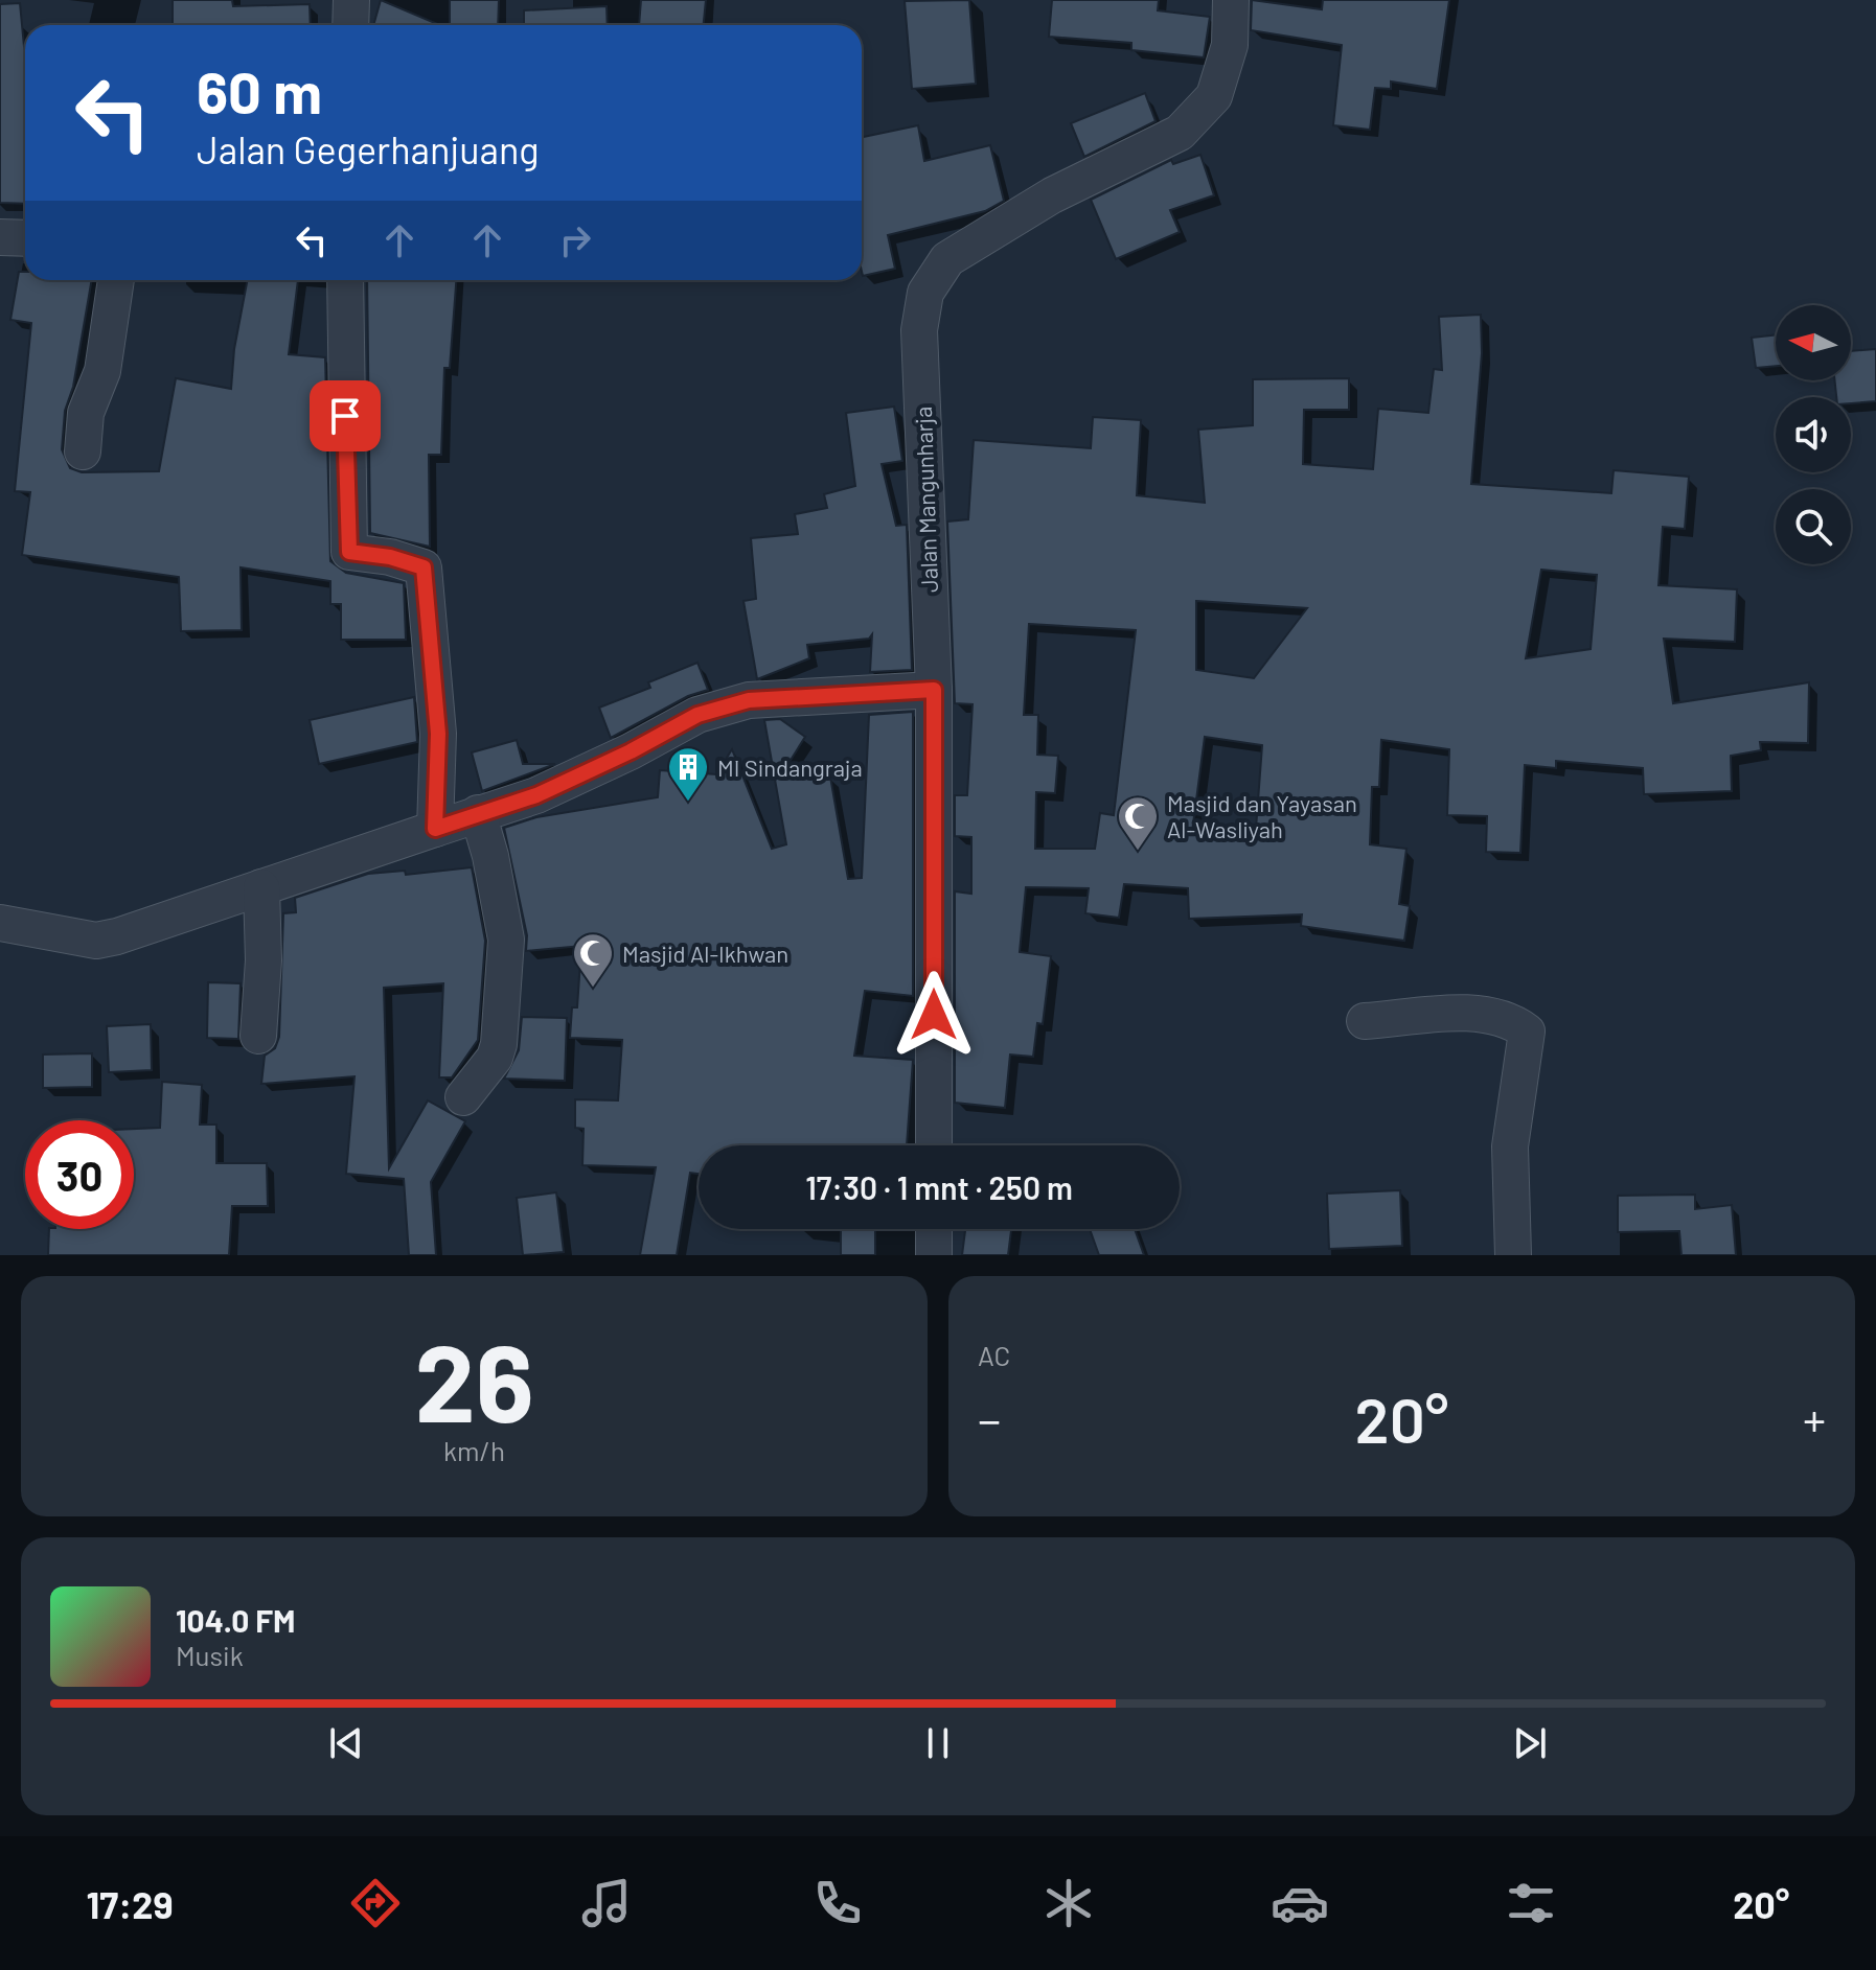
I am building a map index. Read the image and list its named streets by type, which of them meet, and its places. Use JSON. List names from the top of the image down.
{
  "streets": {
    "street": ["Jalan Mangunharja"]
  },
  "places": {
    "building": ["MI Sindangraja"],
    "mosque": ["Masjid dan Yayasan Al-Wasliyah", "Masjid Al-Ikhwan"]
  },
  "north": "left",
  "page": {
    "turn": ["60 m", "Jalan Gegerhanjuang"],
    "limit": "30",
    "trip": "17:30 · 1 mnt · 250 m",
    "tile": [
      ["26", "km/h"],
      "AC"
    ],
    "heat": ["−", "20°", "+"],
    "song": ["104.0 FM", "Musik"],
    "tabs": ["17:29", "20°"]
  }
}
